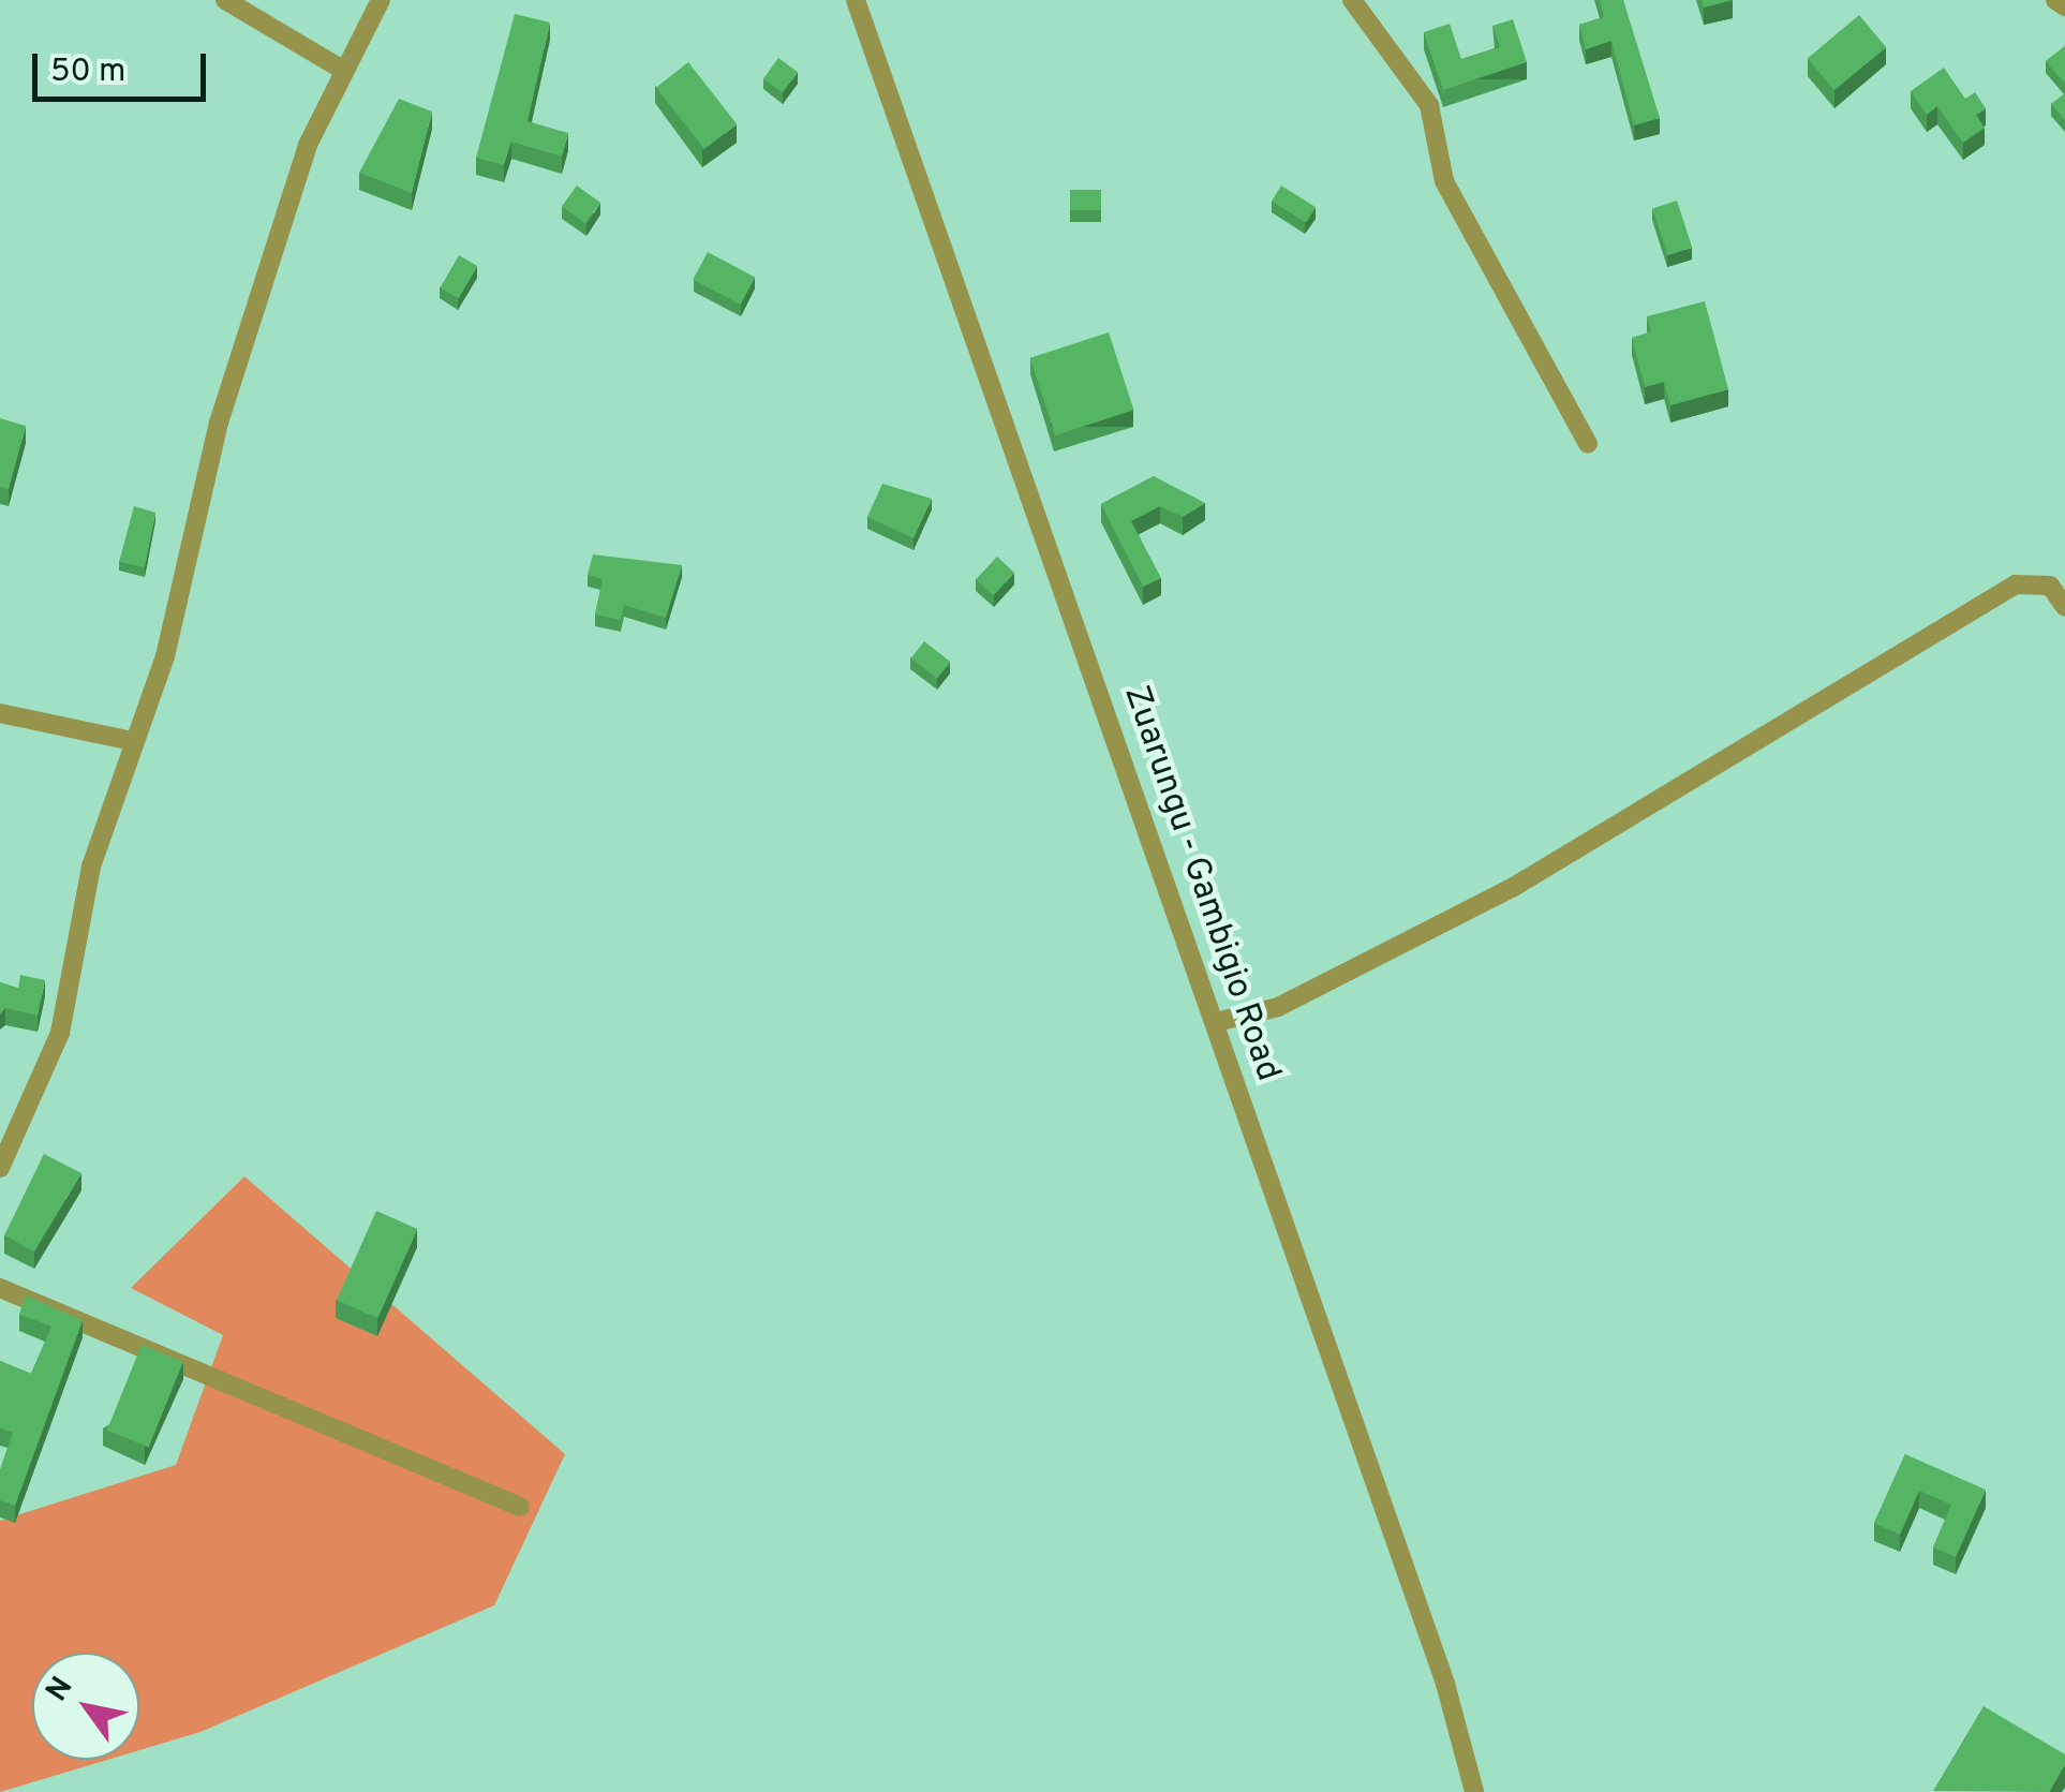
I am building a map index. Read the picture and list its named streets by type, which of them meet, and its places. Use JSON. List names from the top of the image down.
{
  "streets": {
    "street": ["Zuarungu - Gambigio Road"]
  },
  "scale_bar": "50 m",
  "north": "top left"
}
